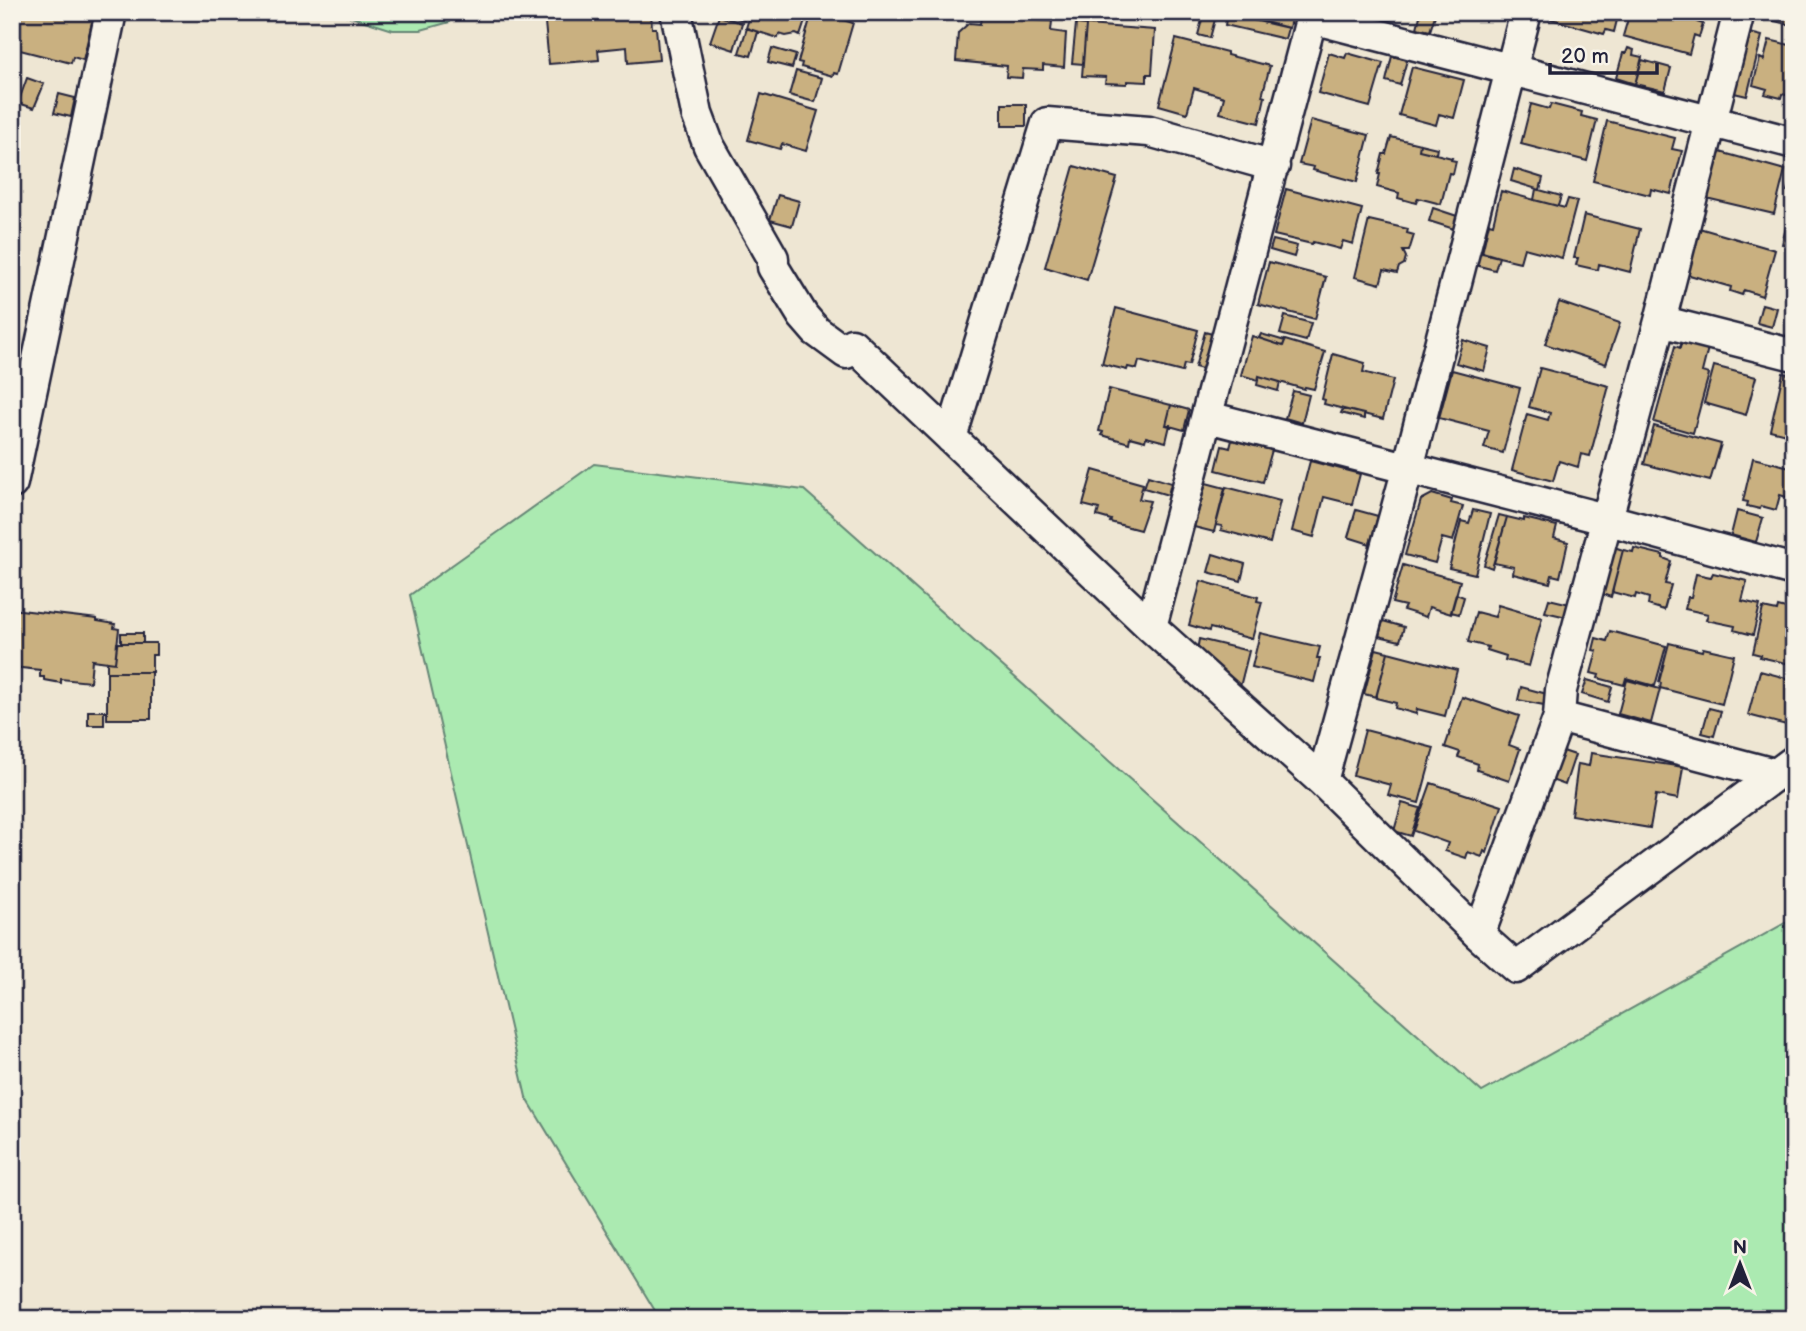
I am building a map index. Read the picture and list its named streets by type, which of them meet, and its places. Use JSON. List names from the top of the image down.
{
  "scale_bar": "20 m",
  "north": "top"
}
